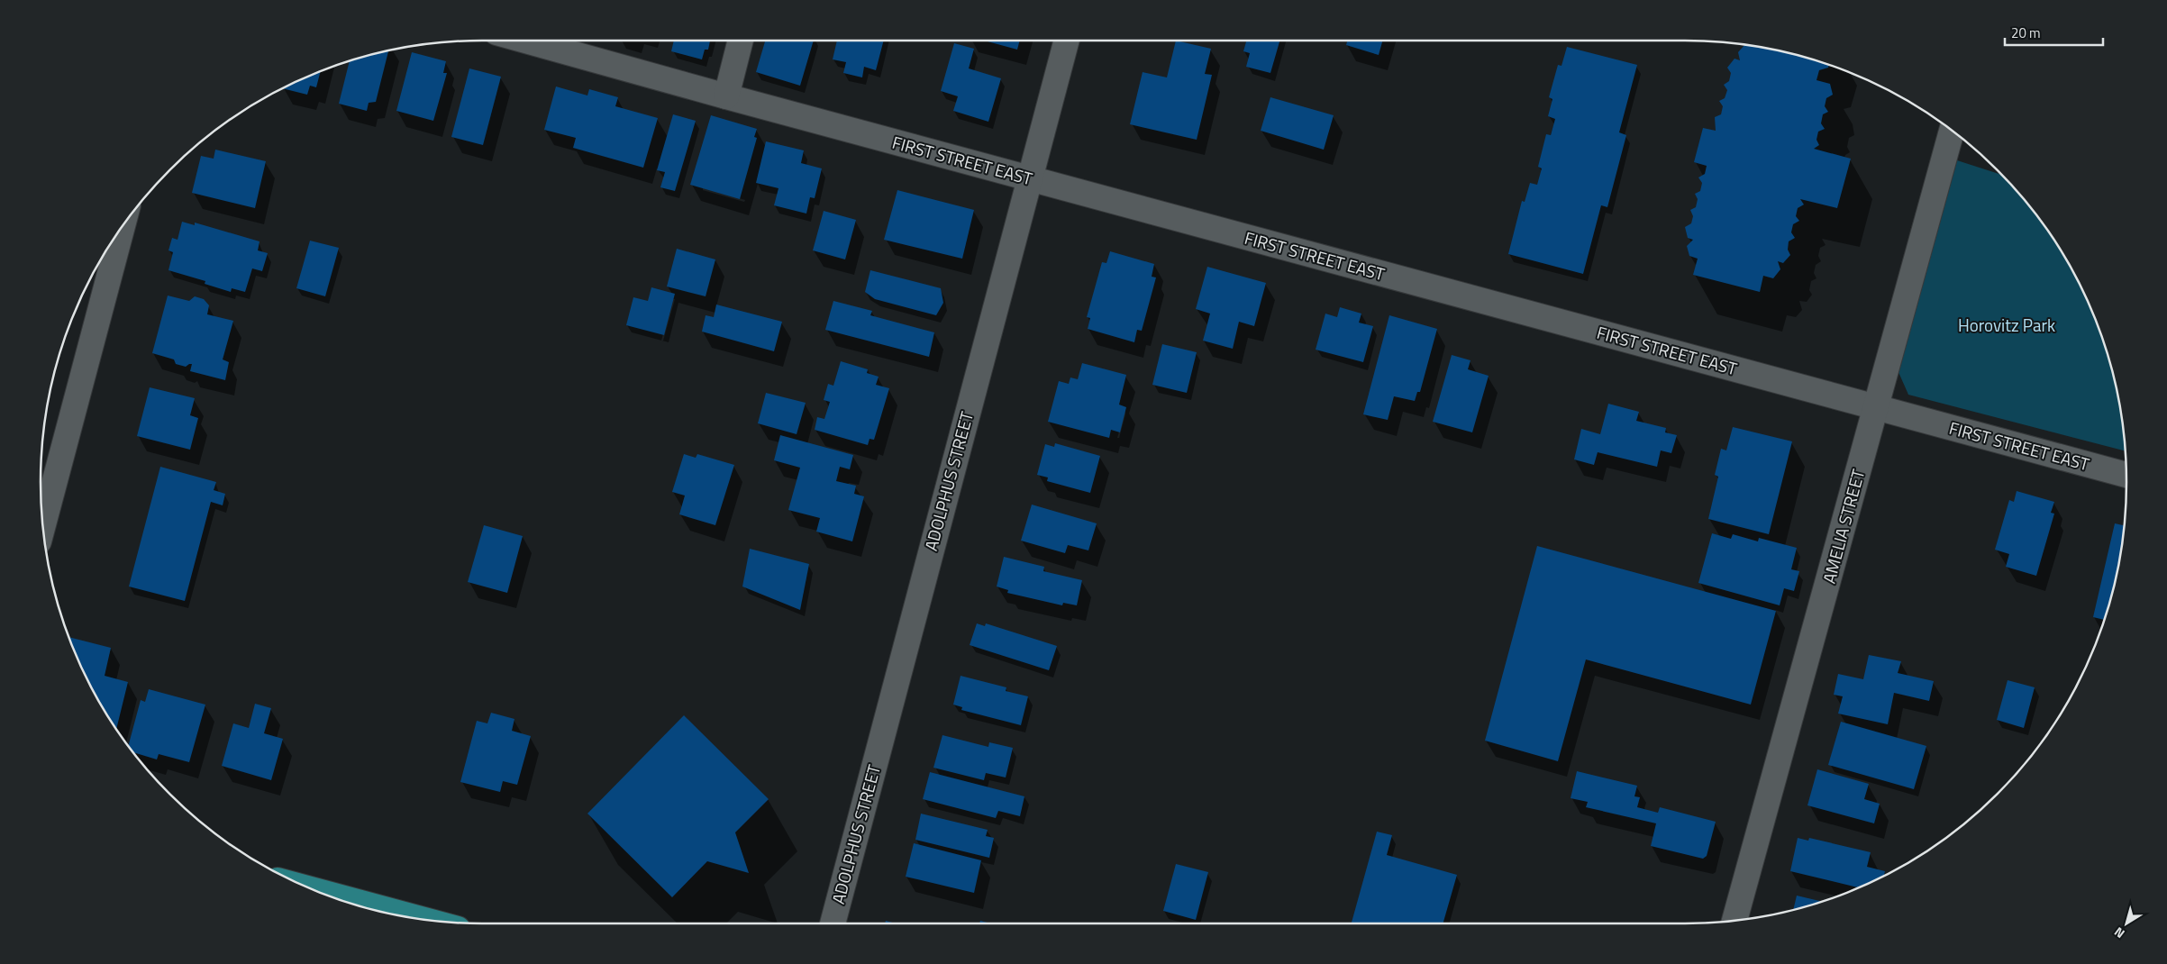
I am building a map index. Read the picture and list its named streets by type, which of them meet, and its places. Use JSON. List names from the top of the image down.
{
  "streets": {
    "street": ["FIRST STREET EAST", "ADOLPHUS STREET", "AMELIA STREET"]
  },
  "crossings": [
    ["FIRST STREET EAST", "ADOLPHUS STREET"],
    ["FIRST STREET EAST", "AMELIA STREET"]
  ],
  "parks": ["Horovitz Park"],
  "scale_bar": "20 m",
  "north": "bottom left"
}
